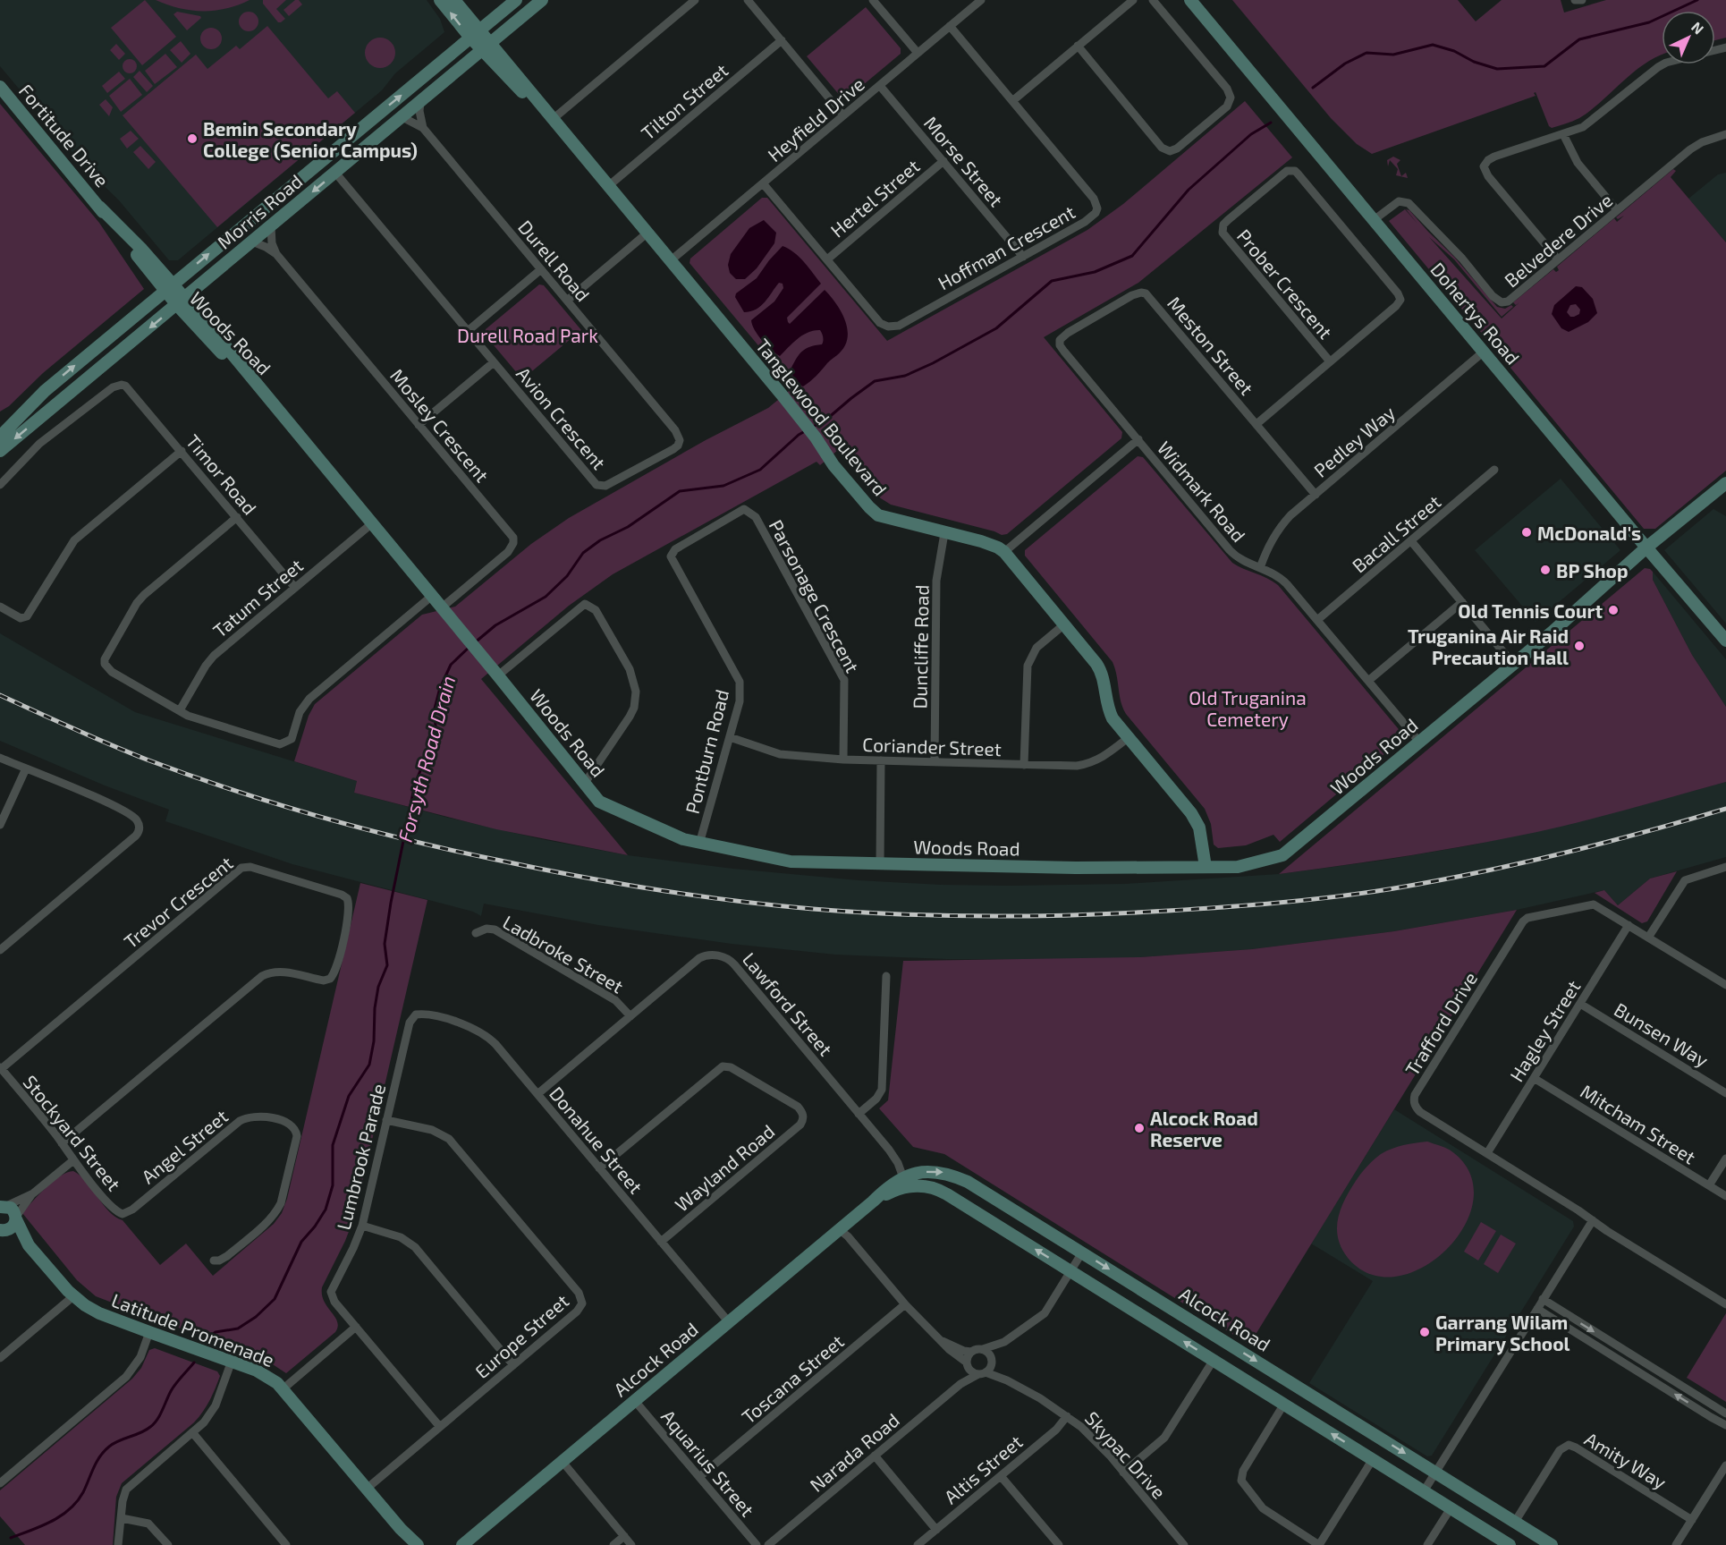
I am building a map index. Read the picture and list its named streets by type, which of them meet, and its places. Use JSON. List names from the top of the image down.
{
  "streets": {
    "street": [
      "Tilton Street",
      "Heyfield Drive",
      "Fortitude Drive",
      "Morse Street",
      "Hertel Street",
      "Morris Road",
      "Belvedere Drive",
      "Hoffman Crescent",
      "Durell Road",
      "Prober Crescent",
      "Dohertys Road",
      "Woods Road",
      "Meston Street",
      "Tanglewood Boulevard",
      "Avion Crescent",
      "Mosley Crescent",
      "Pedley Way",
      "Timor Road",
      "Widmark Road",
      "Bacall Street",
      "Parsonage Crescent",
      "Tatum Street",
      "Duncliffe Road",
      "Coriander Street",
      "Pontburn Road",
      "Trevor Crescent",
      "Ladbroke Street",
      "Lawford Street",
      "Trafford Drive",
      "Hagley Street",
      "Bunsen Way",
      "Mitcham Street",
      "Stockyard Street",
      "Donahue Street",
      "Angel Street",
      "Lumbrook Parade",
      "Wayland Road",
      "Alcock Road",
      "Latitude Promenade",
      "Europe Street",
      "Toscana Street",
      "Narada Road",
      "Skypac Drive",
      "Amity Way",
      "Aquarius Street",
      "Altis Street"
    ]
  },
  "crossings": [
    ["Tilton Street", "Tanglewood Boulevard"],
    ["Heyfield Drive", "Morse Street"],
    ["Heyfield Drive", "Hoffman Crescent"],
    ["Heyfield Drive", "Tanglewood Boulevard"],
    ["Fortitude Drive", "Morris Road"],
    ["Fortitude Drive", "Woods Road"],
    ["Morse Street", "Hertel Street"],
    ["Morse Street", "Hoffman Crescent"],
    ["Hertel Street", "Hoffman Crescent"],
    ["Morris Road", "Durell Road"],
    ["Morris Road", "Woods Road"],
    ["Morris Road", "Tanglewood Boulevard"],
    ["Morris Road", "Avion Crescent"],
    ["Morris Road", "Mosley Crescent"],
    ["Belvedere Drive", "Dohertys Road"],
    ["Durell Road", "Avion Crescent"],
    ["Dohertys Road", "Woods Road"],
    ["Dohertys Road", "Pedley Way"],
    ["Woods Road", "Tanglewood Boulevard"],
    ["Woods Road", "Mosley Crescent"],
    ["Woods Road", "Widmark Road"],
    ["Woods Road", "Tatum Street"],
    ["Woods Road", "Pontburn Road"],
    ["Meston Street", "Pedley Way"],
    ["Meston Street", "Widmark Road"],
    ["Tanglewood Boulevard", "Duncliffe Road"],
    ["Tanglewood Boulevard", "Coriander Street"],
    ["Pedley Way", "Widmark Road"],
    ["Timor Road", "Tatum Street"],
    ["Widmark Road", "Bacall Street"],
    ["Parsonage Crescent", "Coriander Street"],
    ["Parsonage Crescent", "Pontburn Road"],
    ["Duncliffe Road", "Coriander Street"],
    ["Coriander Street", "Pontburn Road"],
    ["Trevor Crescent", "Stockyard Street"],
    ["Ladbroke Street", "Lawford Street"],
    ["Lawford Street", "Donahue Street"],
    ["Lawford Street", "Alcock Road"],
    ["Trafford Drive", "Hagley Street"],
    ["Hagley Street", "Bunsen Way"],
    ["Hagley Street", "Mitcham Street"],
    ["Stockyard Street", "Angel Street"],
    ["Donahue Street", "Lumbrook Parade"],
    ["Donahue Street", "Wayland Road"],
    ["Donahue Street", "Alcock Road"],
    ["Lumbrook Parade", "Europe Street"],
    ["Alcock Road", "Amity Way"],
    ["Alcock Road", "Aquarius Street"],
    ["Latitude Promenade", "Europe Street"],
    ["Toscana Street", "Aquarius Street"],
    ["Narada Road", "Skypac Drive"],
    ["Skypac Drive", "Altis Street"]
  ],
  "water": ["Forsyth Road Drain"],
  "parks": ["Durell Road Park", "Old Truganina Cemetery"],
  "places": [
    "Bemin Secondary College (Senior Campus)",
    "McDonald's",
    "BP Shop",
    "Old Tennis Court",
    "Truganina Air Raid Precaution Hall",
    "Alcock Road Reserve",
    "Garrang Wilam Primary School"
  ],
  "north": "top right"
}
